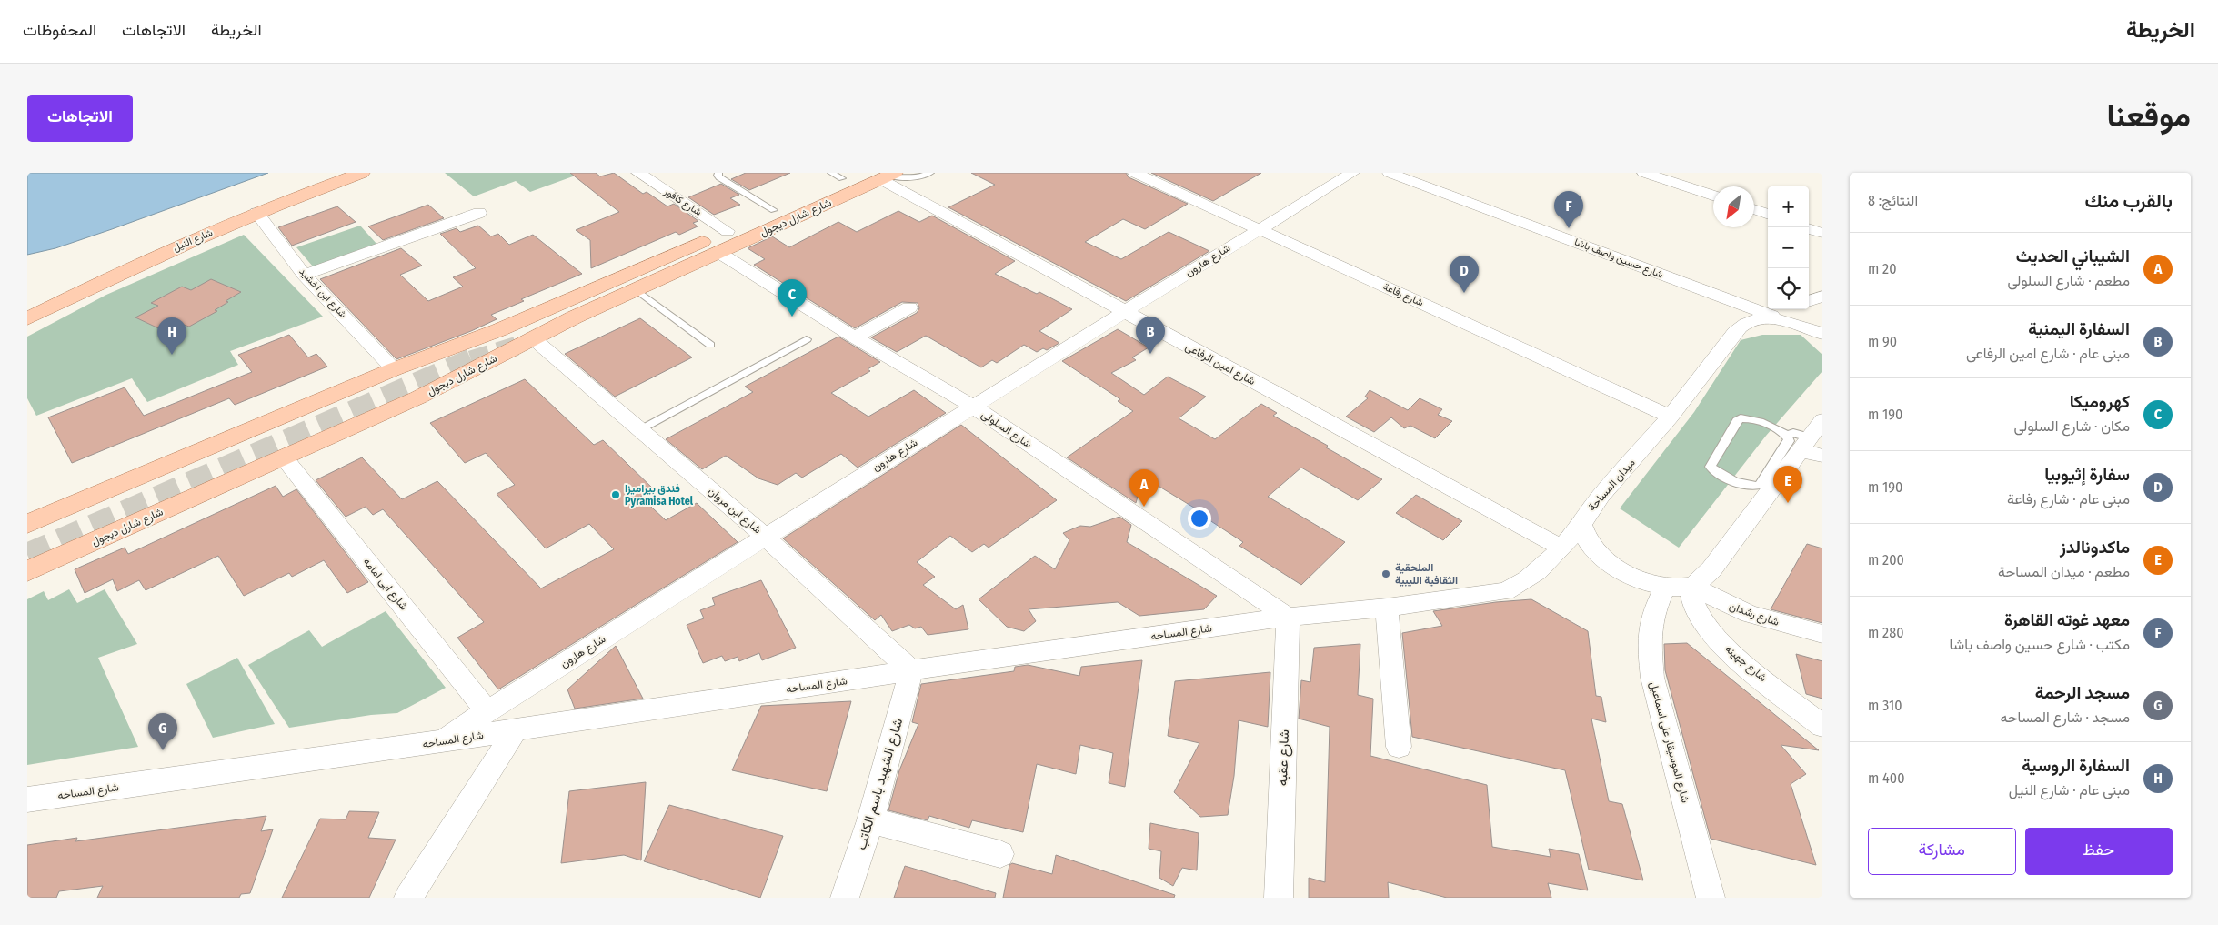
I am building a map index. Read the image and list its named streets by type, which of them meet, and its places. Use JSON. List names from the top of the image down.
{
  "streets": {
    "main road": ["شارع شارل ديجول", "شارع النيل"],
    "street": [
      "شارع كافور",
      "شارع حسين واصف باشا",
      "شارع هارون",
      "شارع ابن اخشيد",
      "شارع رفاعة",
      "شارع امين الرفاعى",
      "شارع السلولى",
      "ميدان المساحة",
      "شارع ابن مروان",
      "شارع ابى امامه",
      "شارع رشدان",
      "شارع المساحه",
      "شارع جهينه",
      "شارع الموسيقار على اسماعيل",
      "شارع عقبه",
      "شارع الشهيد باسم الكاتب"
    ]
  },
  "crossings": [
    ["شارع كافور", "شارع شارل ديجول"],
    ["شارع شارل ديجول", "شارع ابن اخشيد"],
    ["شارع شارل ديجول", "شارع امين الرفاعى"],
    ["شارع شارل ديجول", "شارع السلولى"],
    ["شارع شارل ديجول", "شارع ابن مروان"],
    ["شارع شارل ديجول", "شارع ابى امامه"],
    ["شارع النيل", "شارع ابن اخشيد"],
    ["شارع حسين واصف باشا", "ميدان المساحة"],
    ["شارع هارون", "شارع رفاعة"],
    ["شارع هارون", "شارع امين الرفاعى"],
    ["شارع هارون", "شارع السلولى"],
    ["شارع هارون", "شارع ابن مروان"],
    ["شارع هارون", "شارع ابى امامه"],
    ["شارع هارون", "شارع المساحه"],
    ["شارع رفاعة", "ميدان المساحة"],
    ["شارع امين الرفاعى", "شارع المساحه"],
    ["شارع السلولى", "شارع المساحه"],
    ["شارع السلولى", "شارع عقبه"],
    ["ميدان المساحة", "شارع المساحه"],
    ["شارع ابن مروان", "شارع المساحه"],
    ["شارع ابن مروان", "شارع الشهيد باسم الكاتب"],
    ["شارع رشدان", "شارع جهينه"],
    ["شارع رشدان", "شارع الموسيقار على اسماعيل"],
    ["شارع المساحه", "شارع عقبه"],
    ["شارع المساحه", "شارع الشهيد باسم الكاتب"],
    ["شارع جهينه", "شارع الموسيقار على اسماعيل"]
  ],
  "places": ["فندق بيراميزا Pyramisa Hotel", "الملحقية الثقافية الليبية"],
  "north": "bottom left",
  "page": {
    "header": "الخريطة",
    "nav": ["الخريطة", "الاتجاهات", "المحفوظات"],
    "title": "موقعنا",
    "buttons": [
      "الاتجاهات",
      ["حفظ", "مشاركة"]
    ],
    "heading": ["بالقرب منك", "النتائج: 8"],
    "map_buttons": ["+", "−"],
    "pins": [
      "F",
      "D",
      "C",
      "B",
      "H",
      "E",
      "A",
      "G"
    ],
    "list": [
      {
        "mark": "A",
        "name": "الشيباني الحديث",
        "note": "مطعم · شارع السلولى",
        "value": "20 m"
      },
      {
        "mark": "B",
        "name": "السفارة اليمنية",
        "note": "مبنى عام · شارع امين الرفاعى",
        "value": "90 m"
      },
      {
        "mark": "C",
        "name": "كهروميكا",
        "note": "مكان · شارع السلولى",
        "value": "190 m"
      },
      {
        "mark": "D",
        "name": "سفارة إثيوبيا",
        "note": "مبنى عام · شارع رفاعة",
        "value": "190 m"
      },
      {
        "mark": "E",
        "name": "ماكدونالدز",
        "note": "مطعم · ميدان المساحة",
        "value": "200 m"
      },
      {
        "mark": "F",
        "name": "معهد غوته القاهرة",
        "note": "مكتب · شارع حسين واصف باشا",
        "value": "280 m"
      },
      {
        "mark": "G",
        "name": "مسجد الرحمة",
        "note": "مسجد · شارع المساحه",
        "value": "310 m"
      },
      {
        "mark": "H",
        "name": "السفارة الروسية",
        "note": "مبنى عام · شارع النيل",
        "value": "400 m"
      }
    ]
  }
}
